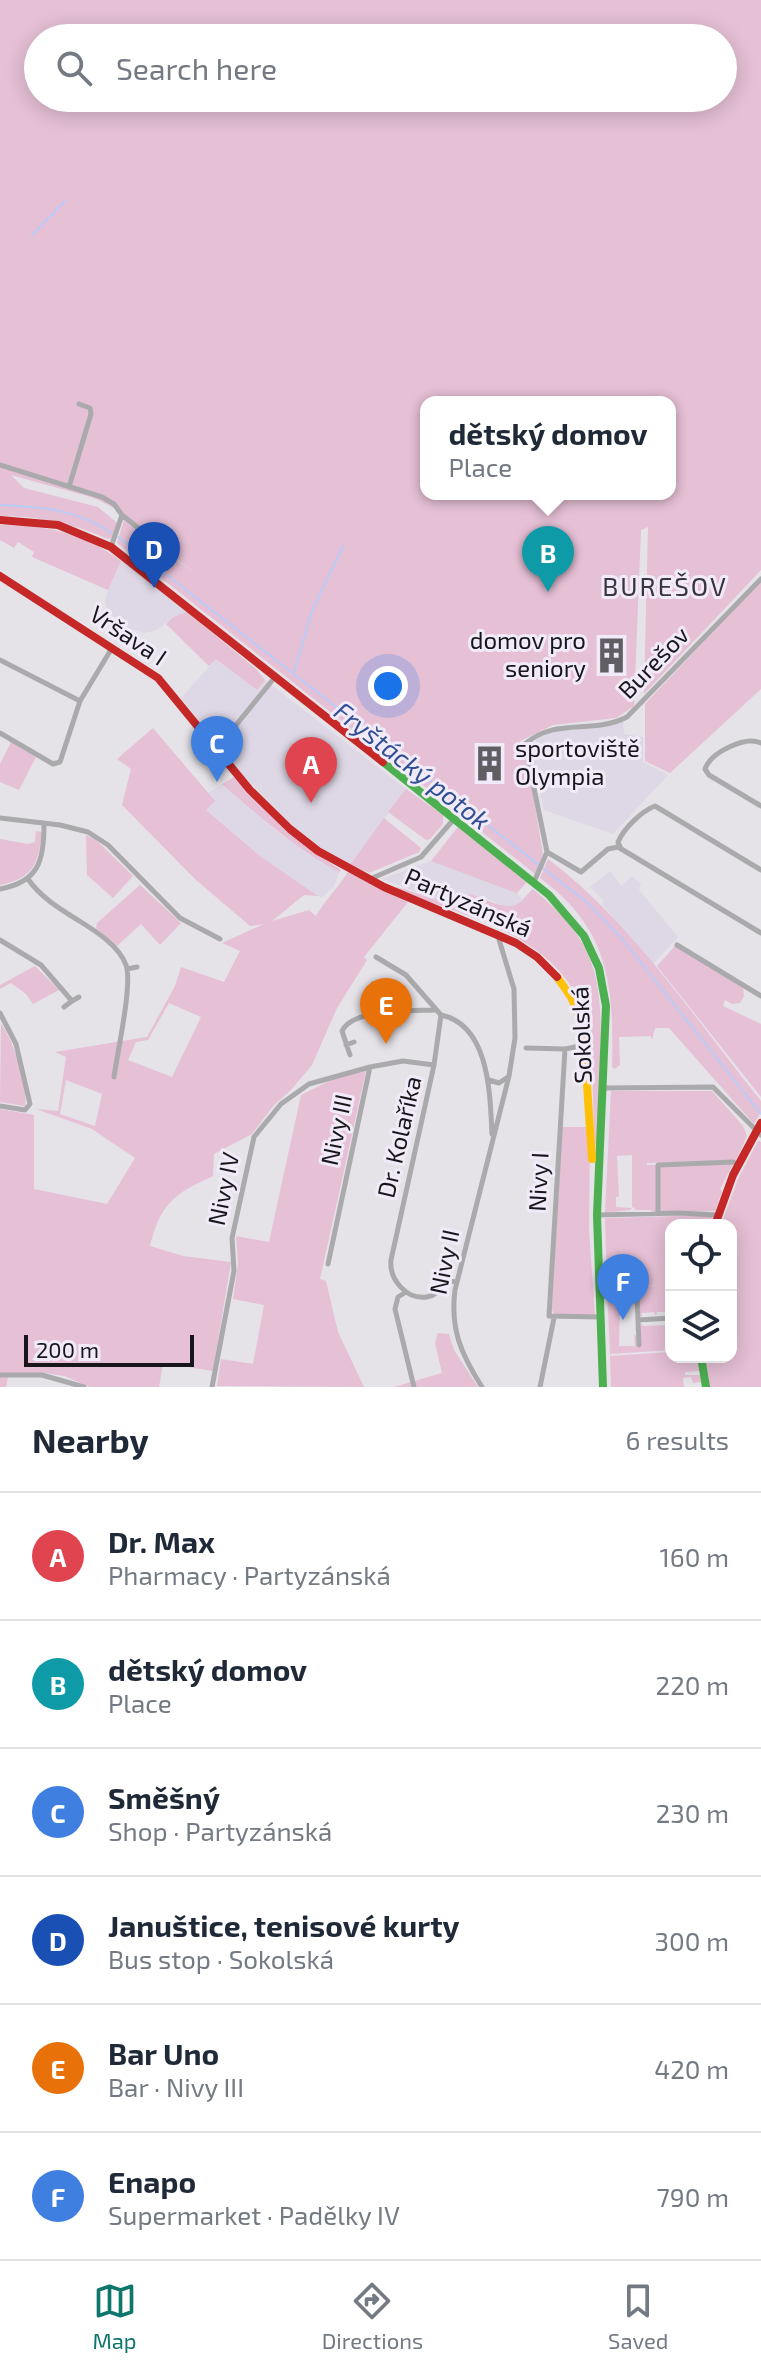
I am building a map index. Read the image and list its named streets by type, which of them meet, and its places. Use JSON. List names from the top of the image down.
{
  "streets": {
    "main road": ["Vršava I", "Partyzánská", "Sokolská"],
    "street": [
      "Burešov",
      "Nivy III",
      "Dr. Kolaříka",
      "Nivy I",
      "Nivy IV",
      "Nivy II"
    ]
  },
  "crossings": [
    ["Vršava I", "Partyzánská"],
    ["Partyzánská", "Nivy II"],
    ["Nivy III", "Dr. Kolaříka"],
    ["Nivy III", "Nivy IV"],
    ["Dr. Kolaříka", "Nivy II"]
  ],
  "districts": ["BUREŠOV"],
  "water": ["Fryštácký potok"],
  "places": {
    "building": ["domov pro seniory", "sportoviště Olympia"]
  },
  "scale_bar": "200 m",
  "page": {
    "search": "Search here",
    "popup": ["dětský domov", "Place"],
    "pins": [
      "D",
      "B",
      "C",
      "A",
      "E",
      "F"
    ],
    "scale": "200 m",
    "heading": ["Nearby", "6 results"],
    "list": [
      {
        "mark": "A",
        "name": "Dr. Max",
        "note": "Pharmacy · Partyzánská",
        "value": "160 m"
      },
      {
        "mark": "B",
        "name": "dětský domov",
        "note": "Place",
        "value": "220 m"
      },
      {
        "mark": "C",
        "name": "Směšný",
        "note": "Shop · Partyzánská",
        "value": "230 m"
      },
      {
        "mark": "D",
        "name": "Januštice, tenisové kurty",
        "note": "Bus stop · Sokolská",
        "value": "300 m"
      },
      {
        "mark": "E",
        "name": "Bar Uno",
        "note": "Bar · Nivy III",
        "value": "420 m"
      },
      {
        "mark": "F",
        "name": "Enapo",
        "note": "Supermarket · Padělky IV",
        "value": "790 m"
      }
    ],
    "nav": ["Map", "Directions", "Saved"]
  }
}
